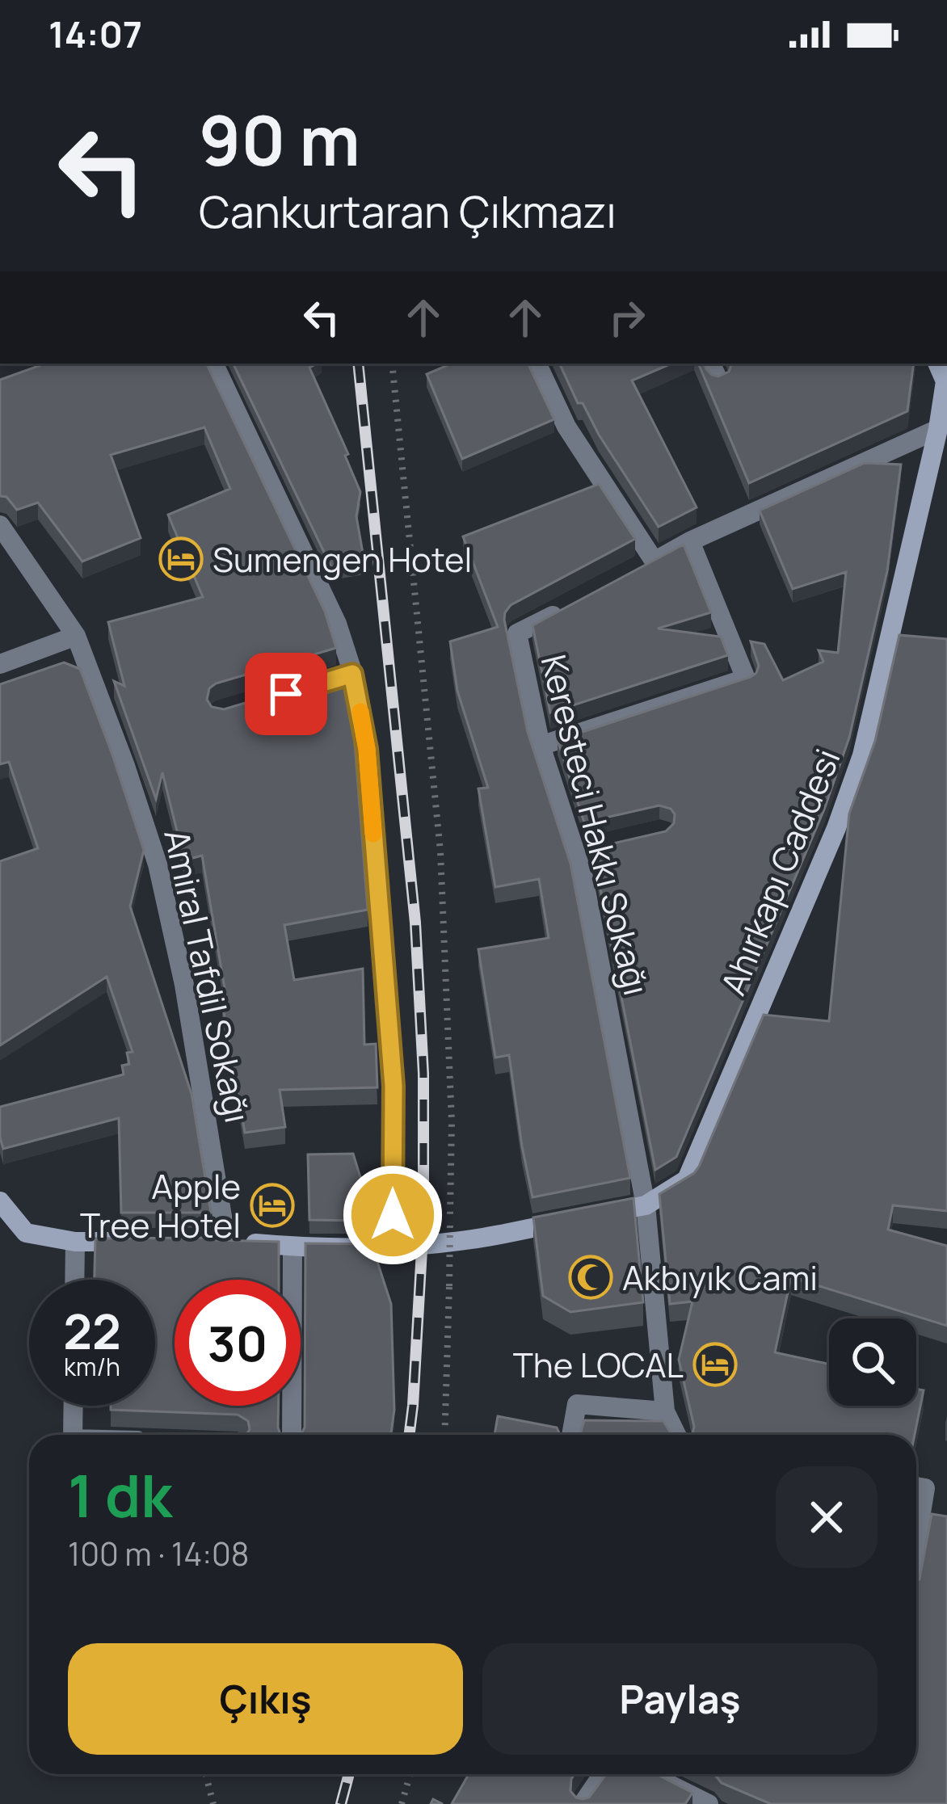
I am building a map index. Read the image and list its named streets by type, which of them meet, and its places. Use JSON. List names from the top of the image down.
{
  "streets": {
    "street": ["Keresteci Hakkı Sokağı", "Ahırkapı Caddesi", "Amiral Tafdil Sokağı"]
  },
  "crossings": [
    ["Keresteci Hakkı Sokağı", "Ahırkapı Caddesi"]
  ],
  "places": {
    "hotel": ["Sumengen Hotel", "Apple Tree Hotel", "The LOCAL"],
    "mosque": ["Akbıyık Cami"]
  },
  "page": {
    "status": "14:07",
    "turn": ["90 m", "Cankurtaran Çıkmazı"],
    "speed": "22 km/h",
    "limit": "30",
    "heading": ["1 dk", "100 m · 14:08"],
    "buttons": ["Çıkış", "Paylaş"]
  }
}
